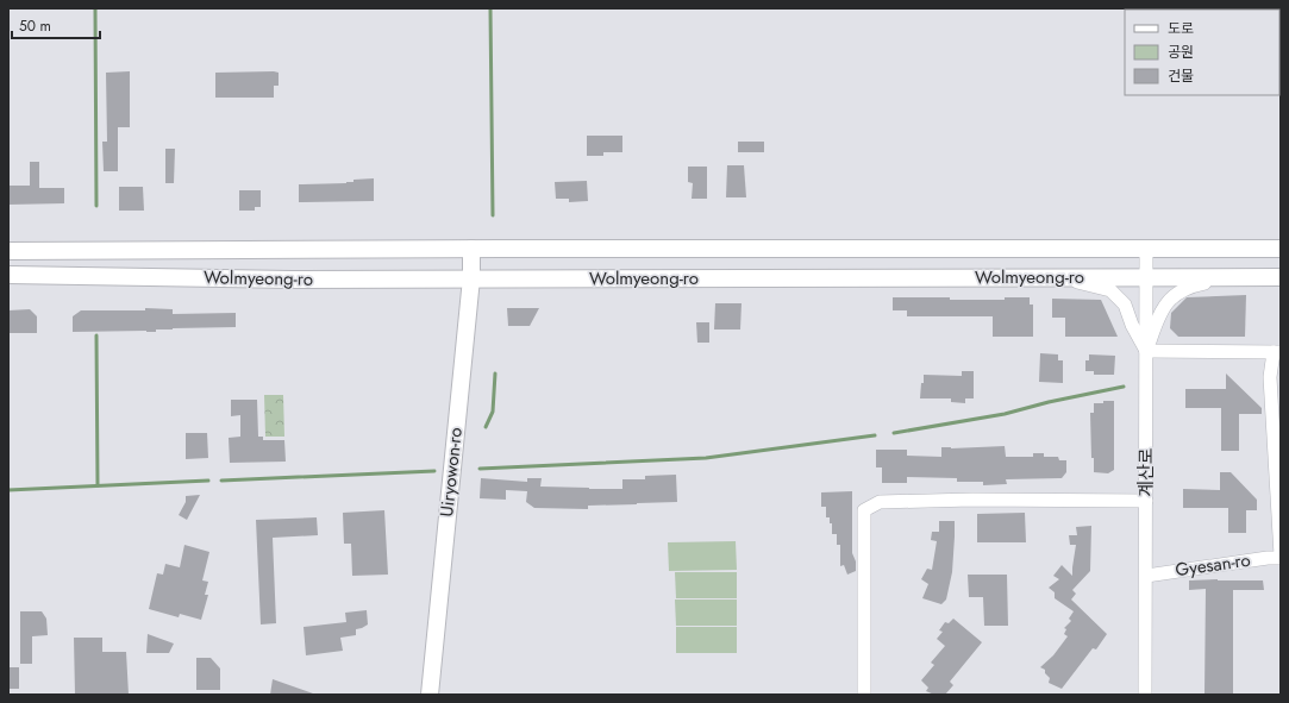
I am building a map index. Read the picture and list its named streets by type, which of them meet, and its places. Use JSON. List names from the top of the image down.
{
  "streets": {
    "street": [
      "Wolmyeong-ro",
      "Uiryowon-ro",
      "계산로",
      "Gyesan-ro"
    ]
  },
  "crossings": [
    ["Wolmyeong-ro", "Uiryowon-ro"],
    ["Wolmyeong-ro", "계산로"],
    ["계산로", "Gyesan-ro"]
  ],
  "legend": ["도로", "공원", "건물"],
  "scale_bar": "50 m"
}
